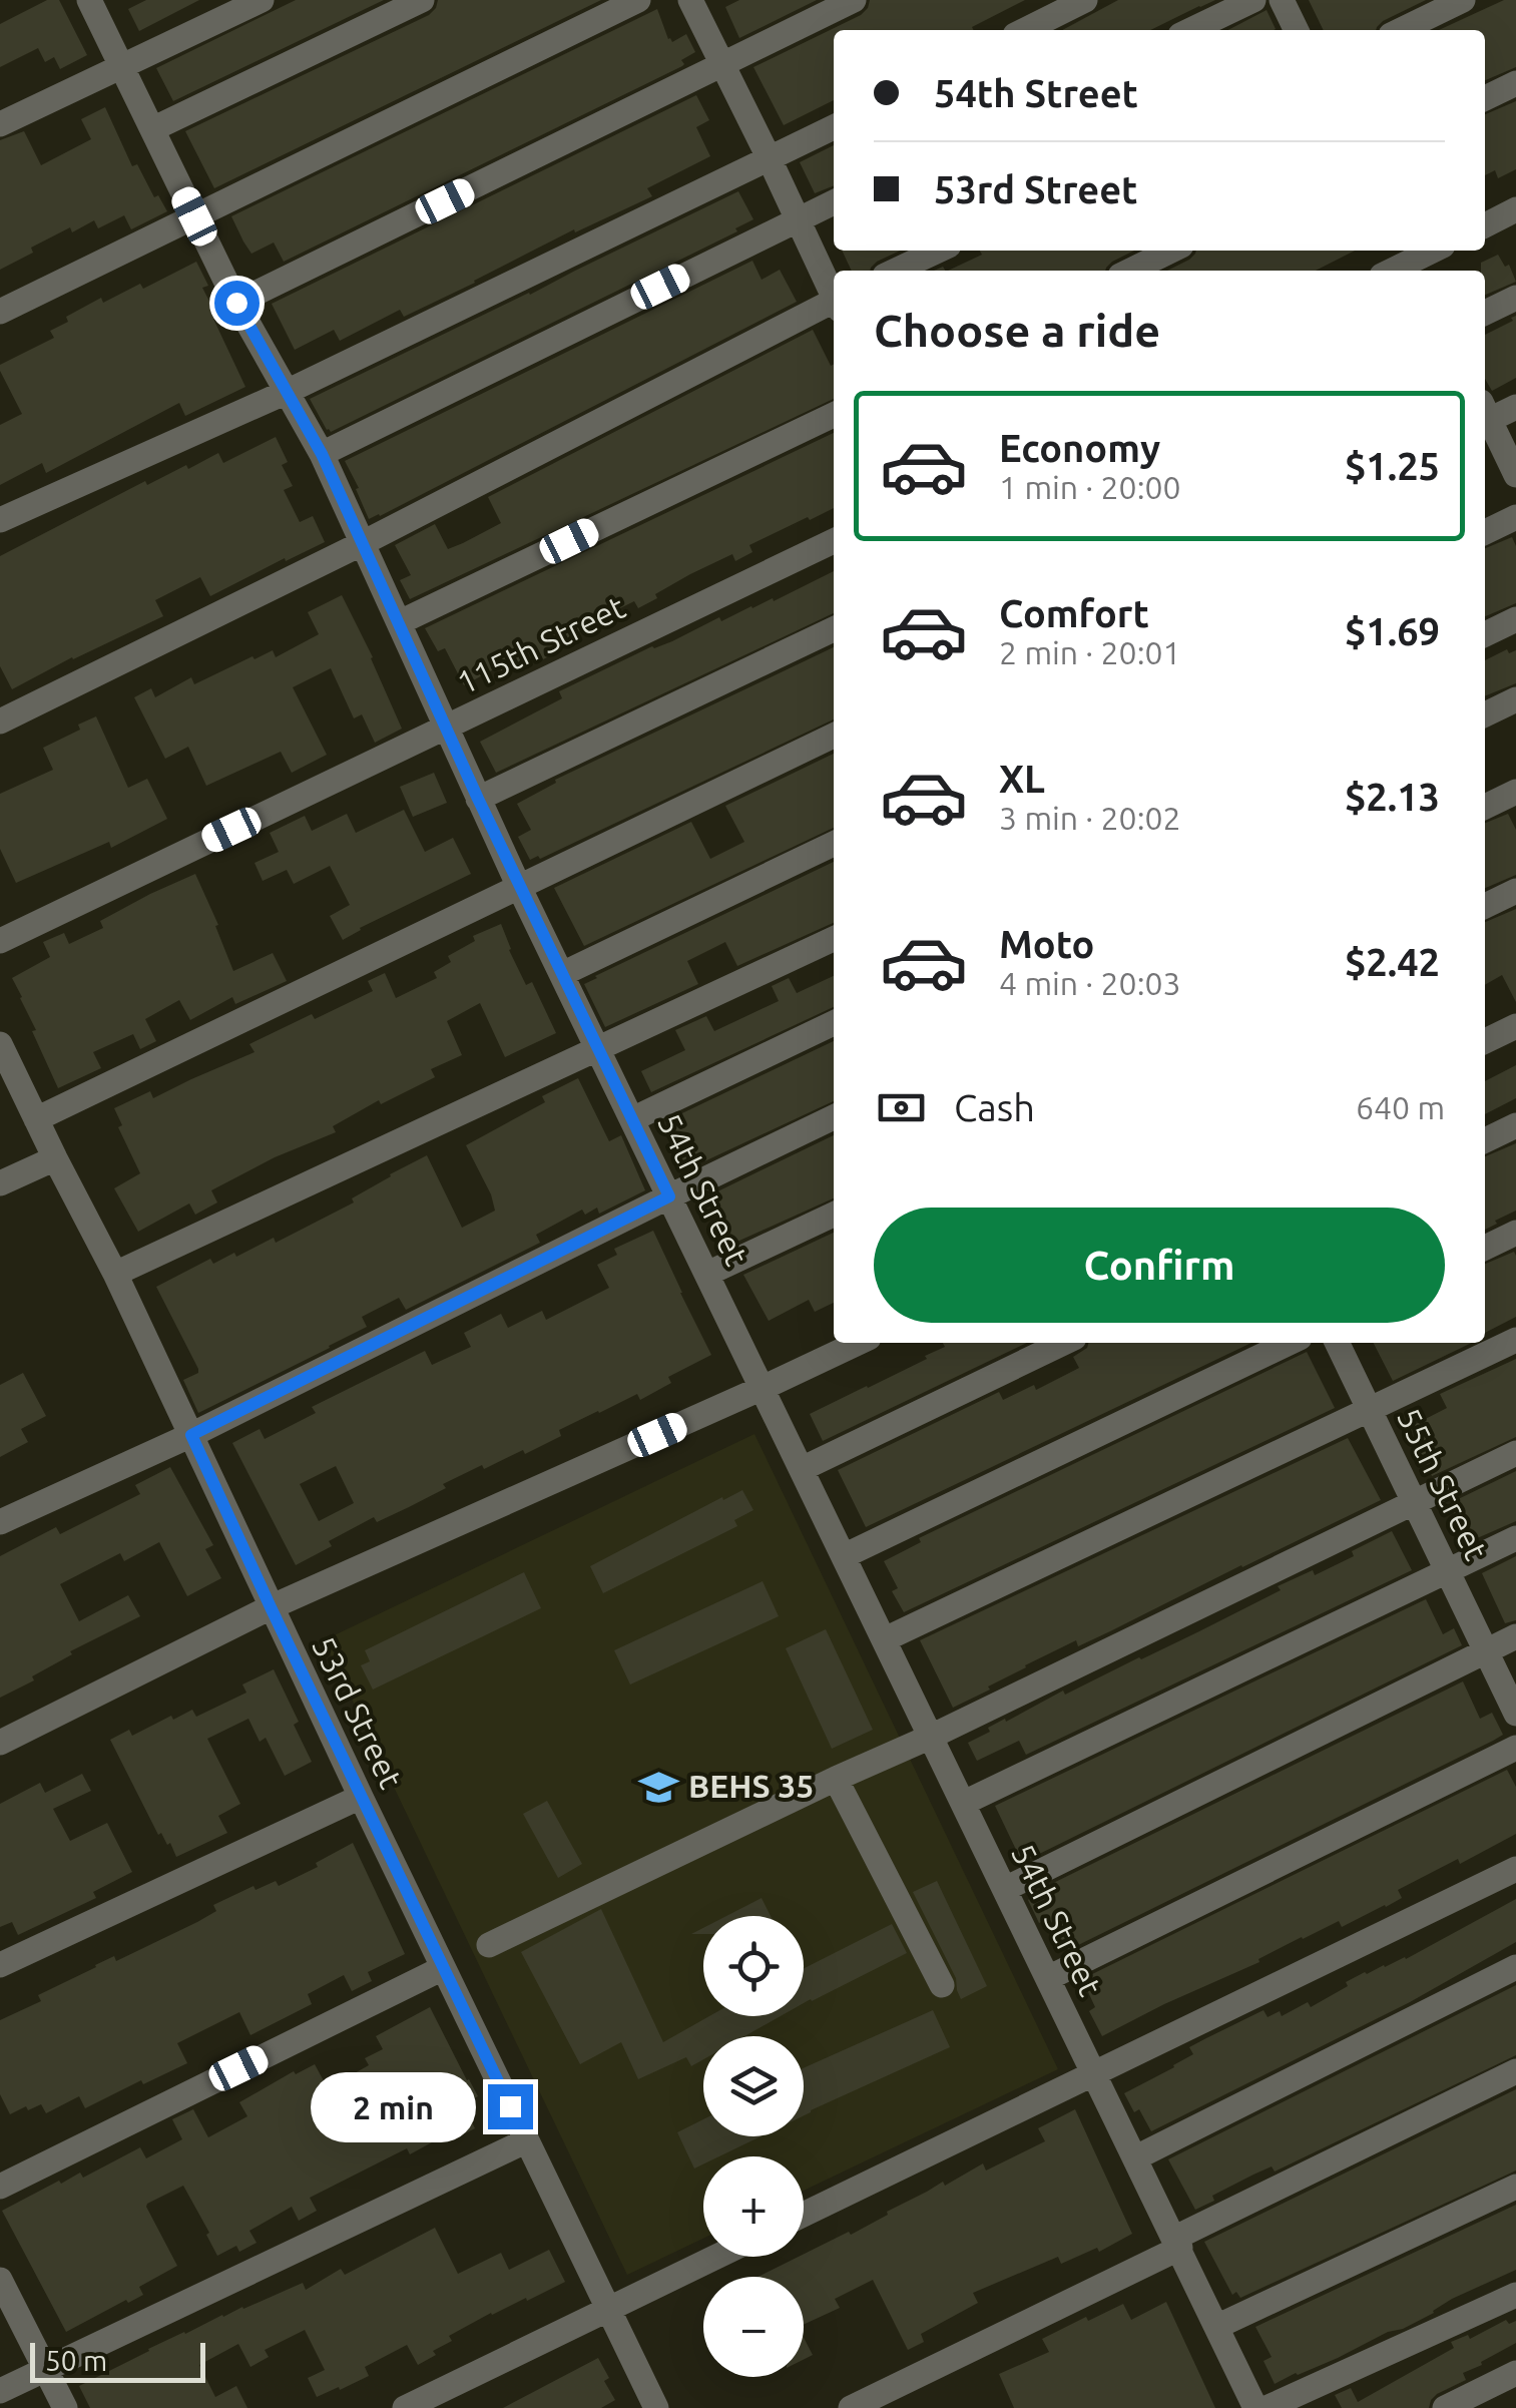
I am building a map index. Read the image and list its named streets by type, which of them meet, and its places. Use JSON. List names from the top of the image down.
{
  "streets": {
    "street": [
      "115th Street",
      "54th Street",
      "55th Street",
      "53rd Street"
    ]
  },
  "crossings": [
    ["115th Street", "54th Street"]
  ],
  "places": {
    "school or university": ["BEHS 35"]
  },
  "scale_bar": "50 m",
  "page": {
    "banner": ["54th Street", "53rd Street"],
    "heading": "Choose a ride",
    "list": [
      {
        "name": "Economy",
        "note": "1 min · 20:00",
        "value": "$1.25"
      },
      {
        "name": "Comfort",
        "note": "2 min · 20:01",
        "value": "$1.69"
      },
      {
        "name": "XL",
        "note": "3 min · 20:02",
        "value": "$2.13"
      },
      {
        "name": "Moto",
        "note": "4 min · 20:03",
        "value": "$2.42"
      }
    ],
    "pay": ["Cash", "640 m"],
    "buttons": "Confirm",
    "map_buttons": ["+", "−"],
    "bubble": "2 min",
    "scale": "50 m"
  }
}
